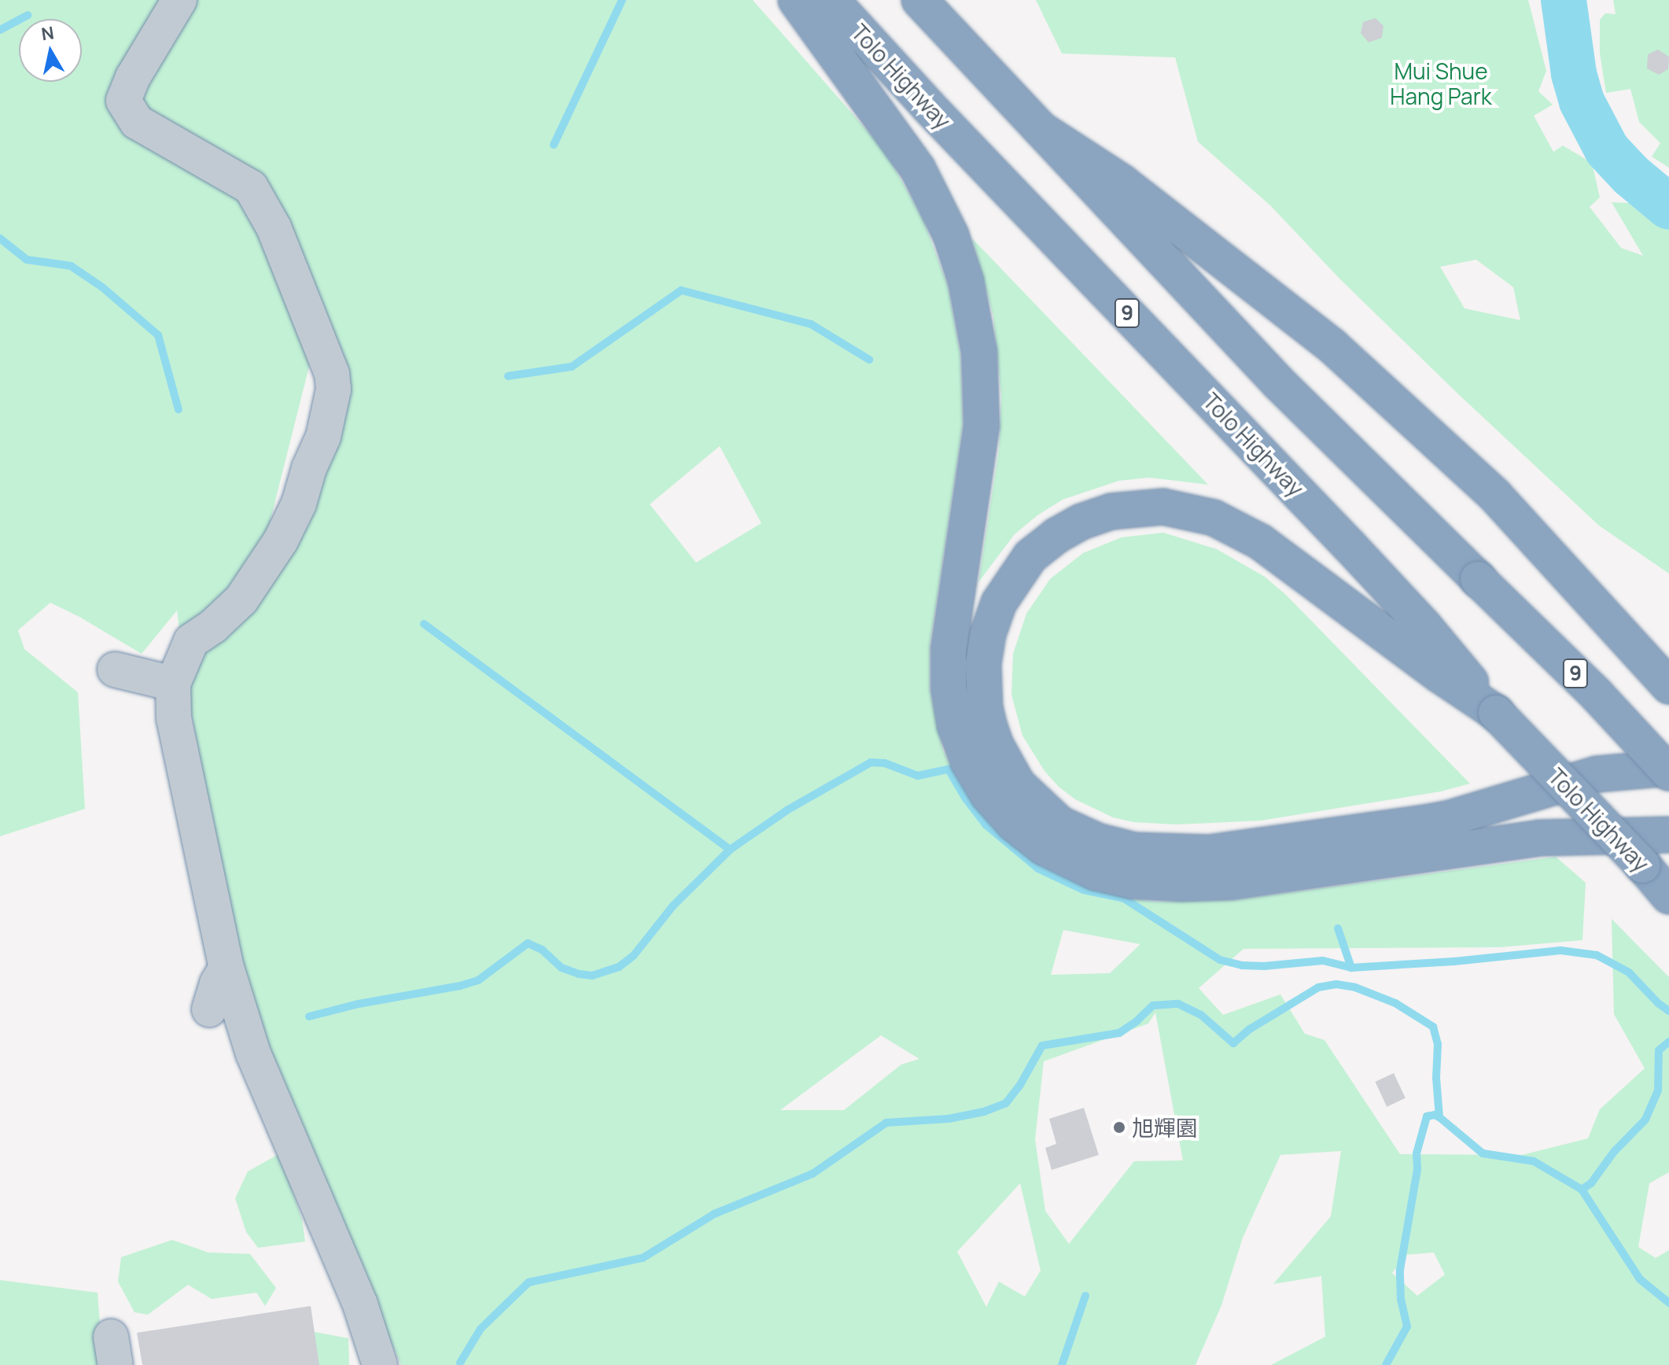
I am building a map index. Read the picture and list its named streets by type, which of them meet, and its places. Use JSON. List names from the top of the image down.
{
  "streets": {
    "highway": ["Tolo Highway", "9"]
  },
  "parks": ["Mui Shue Hang Park"],
  "places": ["旭輝園"],
  "north": "top"
}
